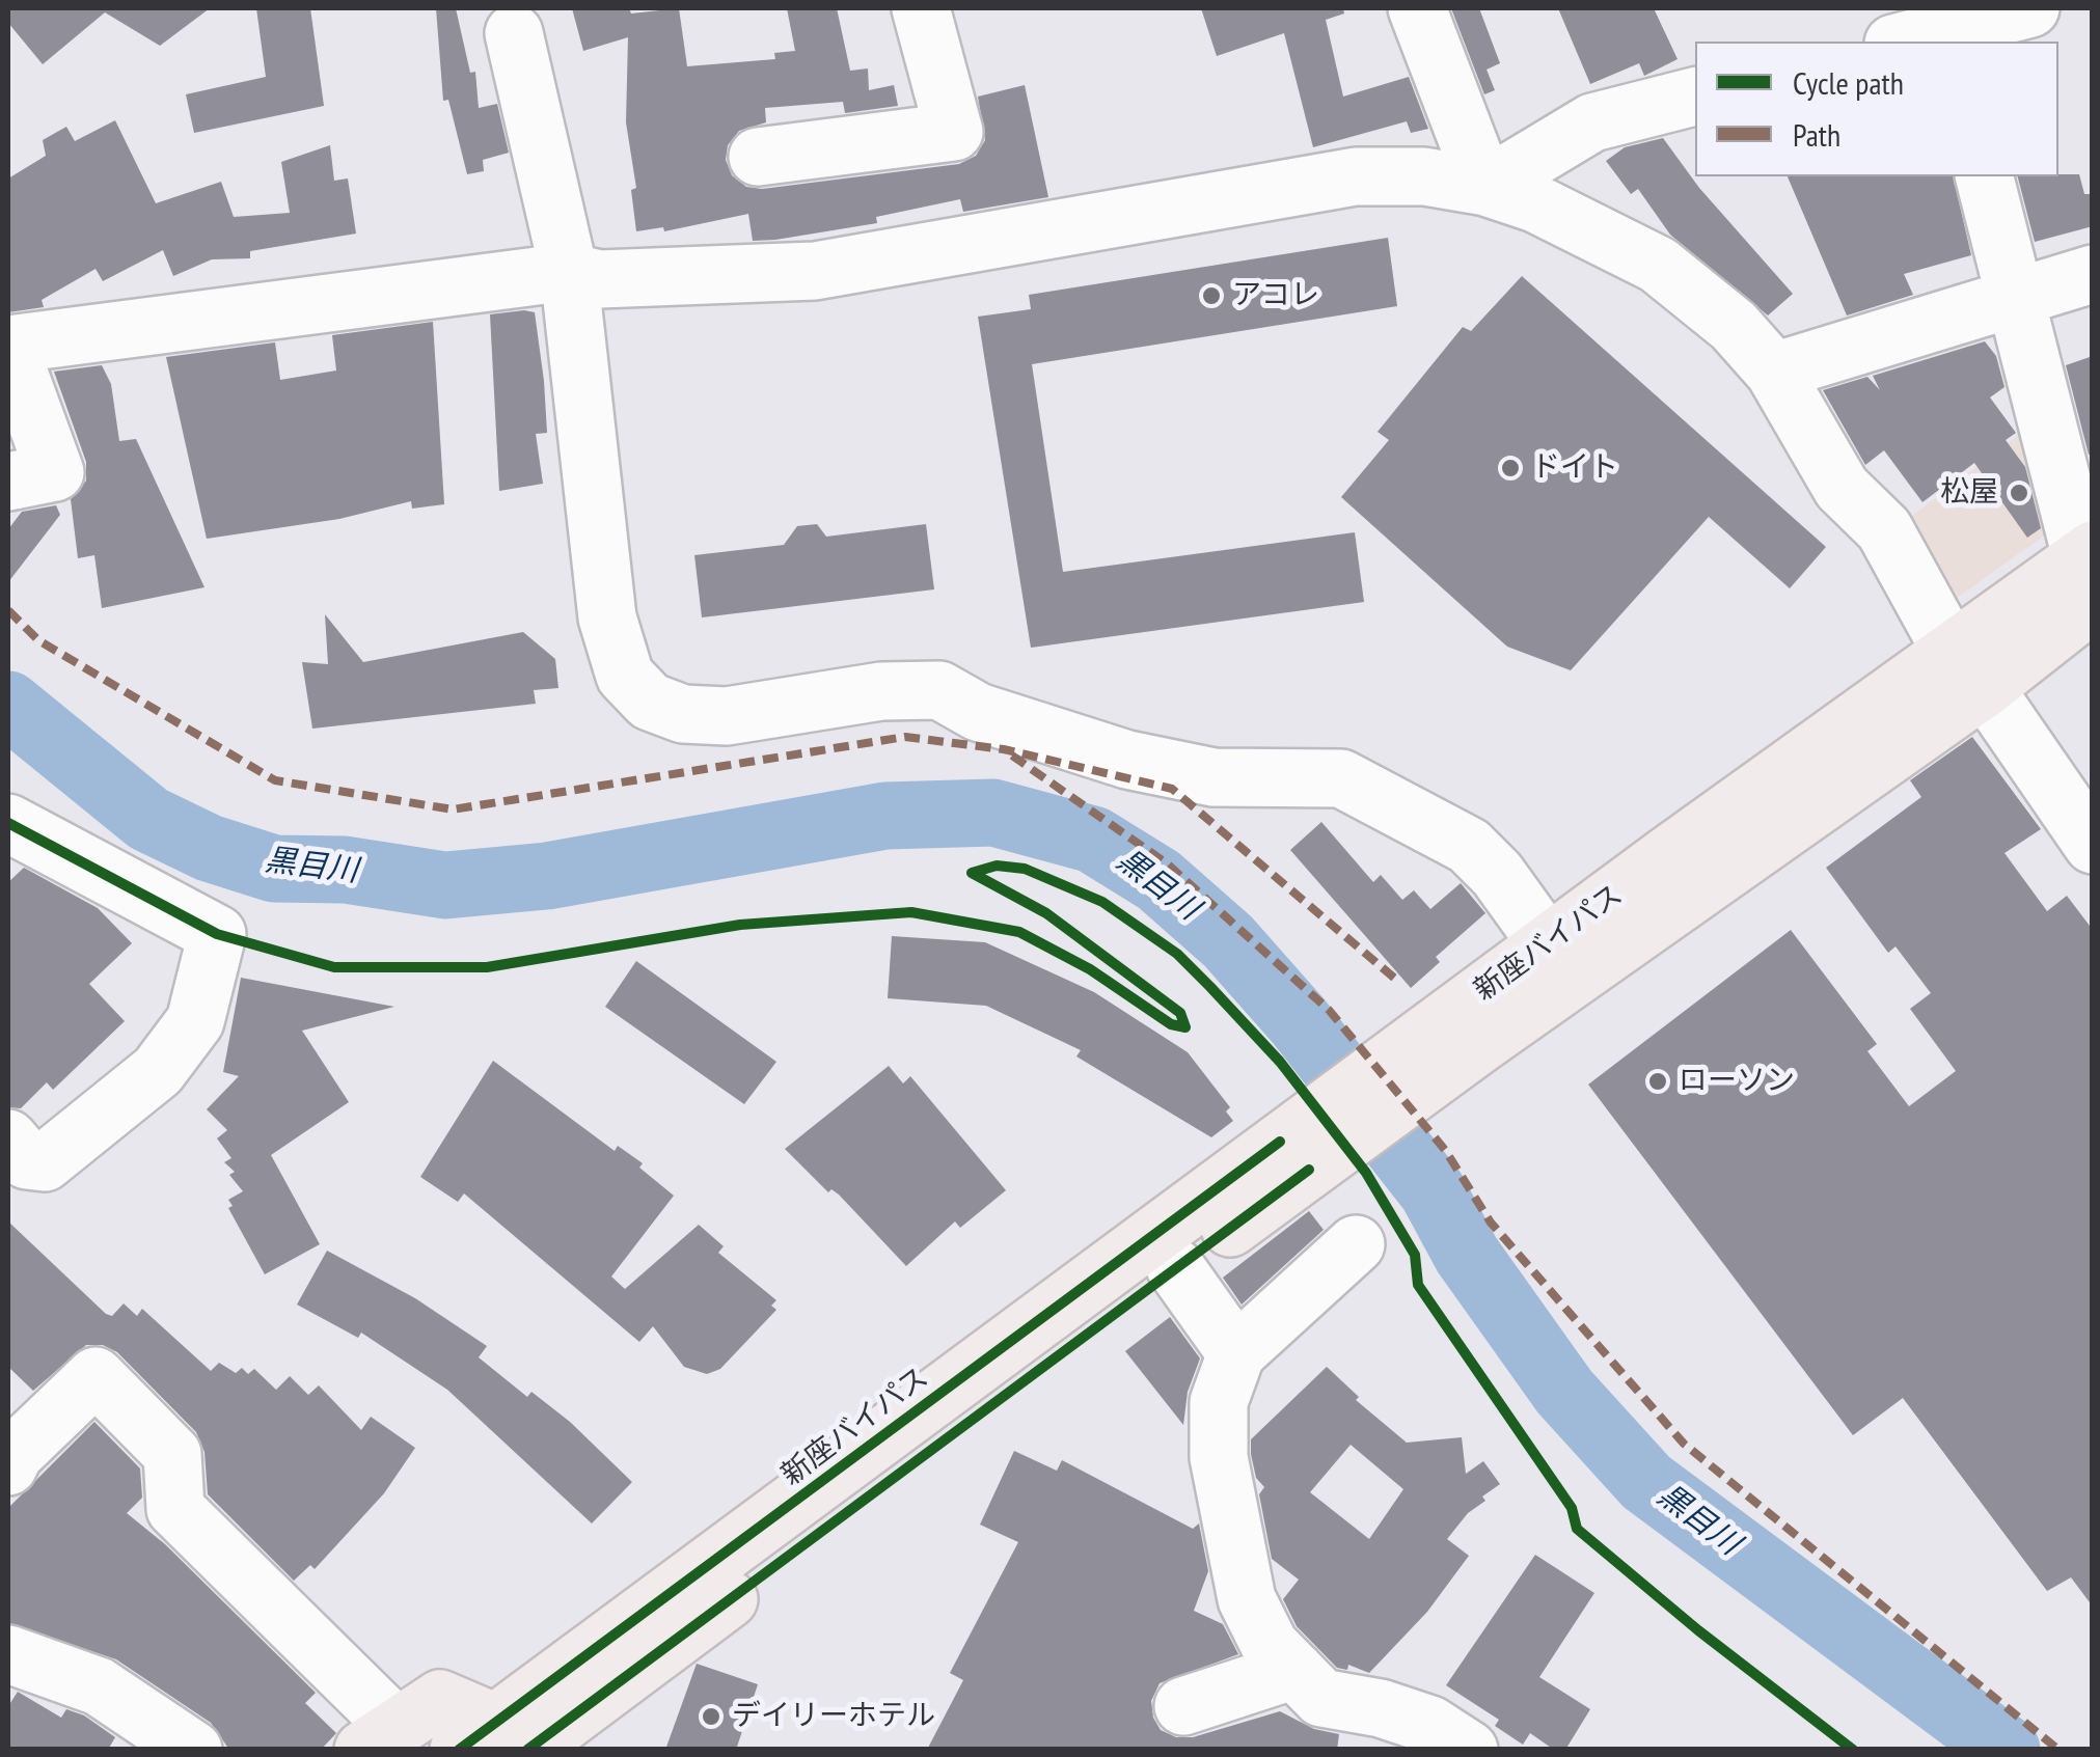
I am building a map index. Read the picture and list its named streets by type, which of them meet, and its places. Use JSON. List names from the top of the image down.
{
  "streets": {
    "highway": ["新座バイパス"]
  },
  "water": ["黒目川"],
  "places": [
    "アコレ",
    "ドイト",
    "松屋",
    "ローソン",
    "デイリーホテル"
  ],
  "legend": ["Cycle path", "Path"]
}
